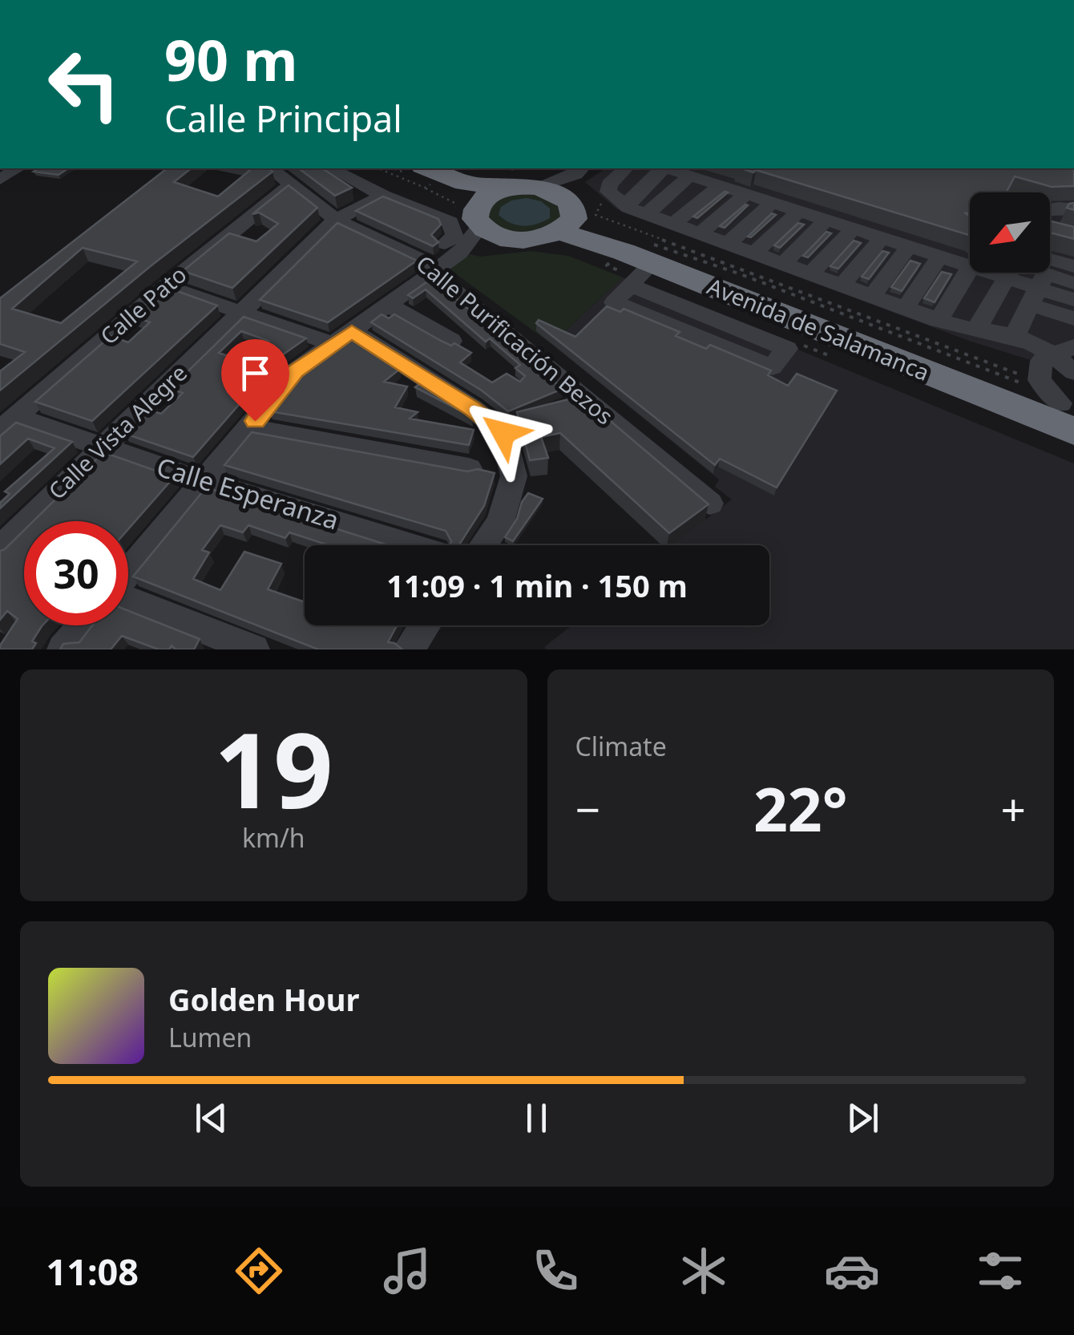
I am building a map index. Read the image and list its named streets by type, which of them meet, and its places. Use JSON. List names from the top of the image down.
{
  "streets": {
    "highway": ["Avenida de Salamanca"],
    "street": [
      "Calle Pato",
      "Calle Purificación Bezos",
      "Calle Vista Alegre",
      "Calle Esperanza"
    ]
  },
  "crossings": [
    ["Calle Pato", "Calle Purificación Bezos"],
    ["Calle Pato", "Calle Esperanza"],
    ["Calle Purificación Bezos", "Calle Vista Alegre"],
    ["Calle Vista Alegre", "Calle Esperanza"]
  ],
  "north": "bottom left",
  "page": {
    "turn": ["90 m", "Calle Principal"],
    "limit": "30",
    "trip": "11:09 · 1 min · 150 m",
    "tile": [
      ["19", "km/h"],
      "Climate"
    ],
    "heat": ["−", "22°", "+"],
    "song": ["Golden Hour", "Lumen"],
    "tabs": "11:08"
  }
}
